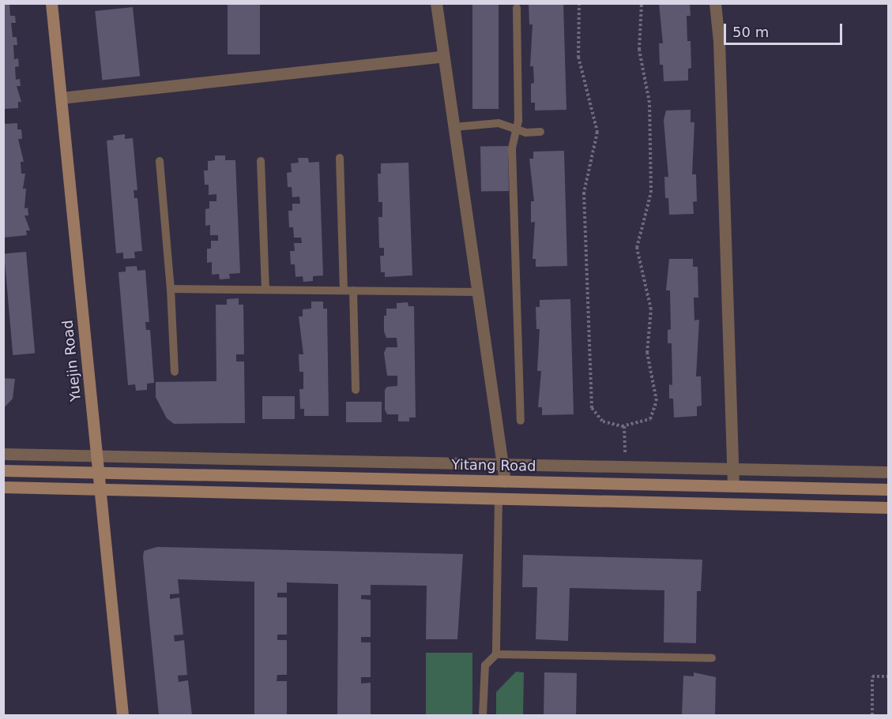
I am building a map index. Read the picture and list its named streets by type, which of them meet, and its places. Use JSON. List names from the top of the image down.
{
  "streets": {
    "main road": ["Yuejin Road", "Yitang Road"]
  },
  "crossings": [
    ["Yuejin Road", "Yitang Road"]
  ],
  "scale_bar": "50 m"
}
